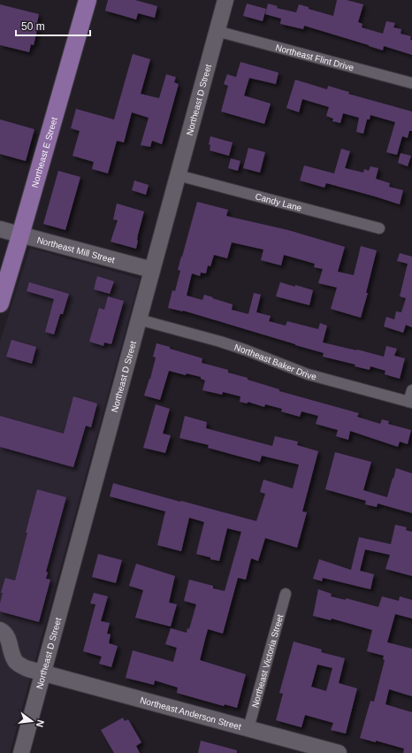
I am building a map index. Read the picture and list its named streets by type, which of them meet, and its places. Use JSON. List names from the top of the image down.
{
  "streets": {
    "main road": ["Northeast E Street"],
    "street": [
      "Northeast Flint Drive",
      "Northeast D Street",
      "Candy Lane",
      "Northeast Mill Street",
      "Northeast Baker Drive",
      "Northeast Victoria Street",
      "Northeast Anderson Street"
    ]
  },
  "crossings": [
    ["Northeast Flint Drive", "Northeast D Street"],
    ["Northeast D Street", "Candy Lane"],
    ["Northeast D Street", "Northeast Mill Street"],
    ["Northeast D Street", "Northeast Baker Drive"],
    ["Northeast D Street", "Northeast Anderson Street"],
    ["Northeast E Street", "Northeast Mill Street"],
    ["Northeast Victoria Street", "Northeast Anderson Street"]
  ],
  "scale_bar": "50 m",
  "north": "right"
}
